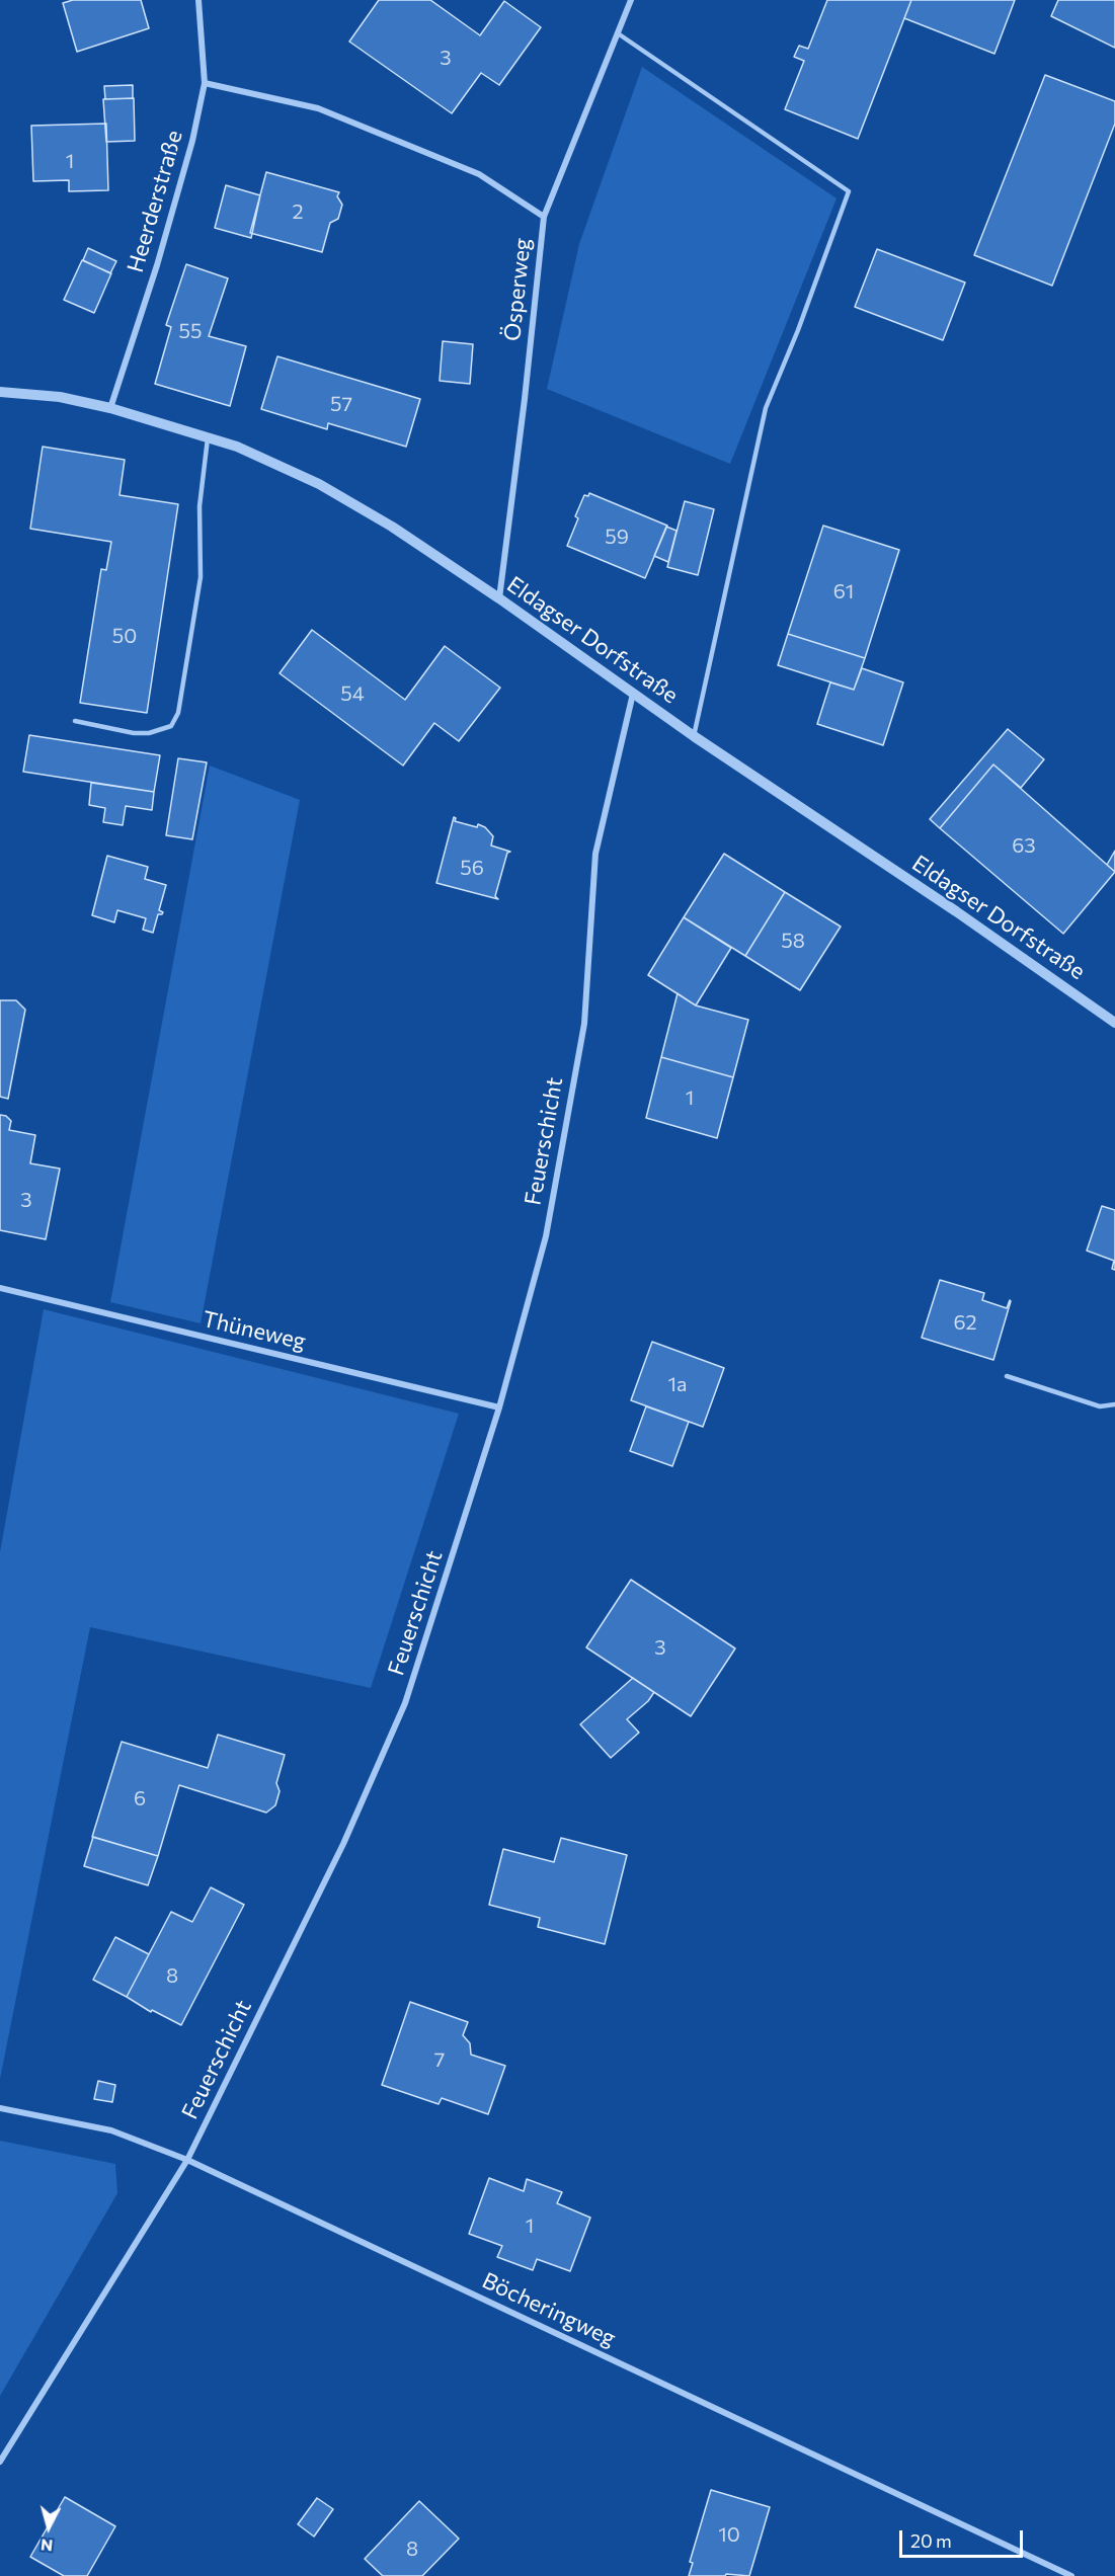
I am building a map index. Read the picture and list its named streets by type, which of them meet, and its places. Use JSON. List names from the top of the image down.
{
  "streets": {
    "street": [
      "Heerderstraße",
      "Ösperweg",
      "Eldagser Dorfstraße",
      "Feuerschicht",
      "Thüneweg",
      "Böcheringweg"
    ]
  },
  "crossings": [
    ["Heerderstraße", "Eldagser Dorfstraße"],
    ["Ösperweg", "Eldagser Dorfstraße"],
    ["Eldagser Dorfstraße", "Feuerschicht"],
    ["Feuerschicht", "Thüneweg"],
    ["Feuerschicht", "Böcheringweg"]
  ],
  "house_numbers": [
    "3",
    "1",
    "2",
    "55",
    "57",
    "59",
    "61",
    "50",
    "54",
    "63",
    "56",
    "58",
    "1",
    "3",
    "62",
    "1a",
    "3",
    "6",
    "8",
    "7",
    "1",
    "10",
    "8"
  ],
  "scale_bar": "20 m",
  "north": "bottom"
}
